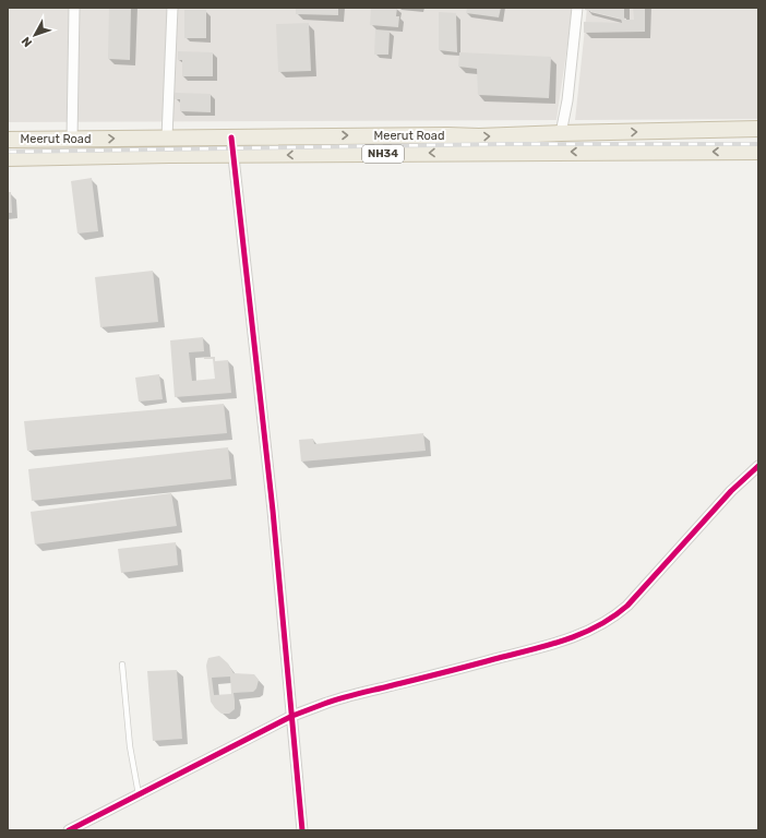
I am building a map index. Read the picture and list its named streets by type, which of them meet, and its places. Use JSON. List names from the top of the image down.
{
  "streets": {
    "highway": ["Meerut Road", "NH34"]
  },
  "north": "bottom left"
}
